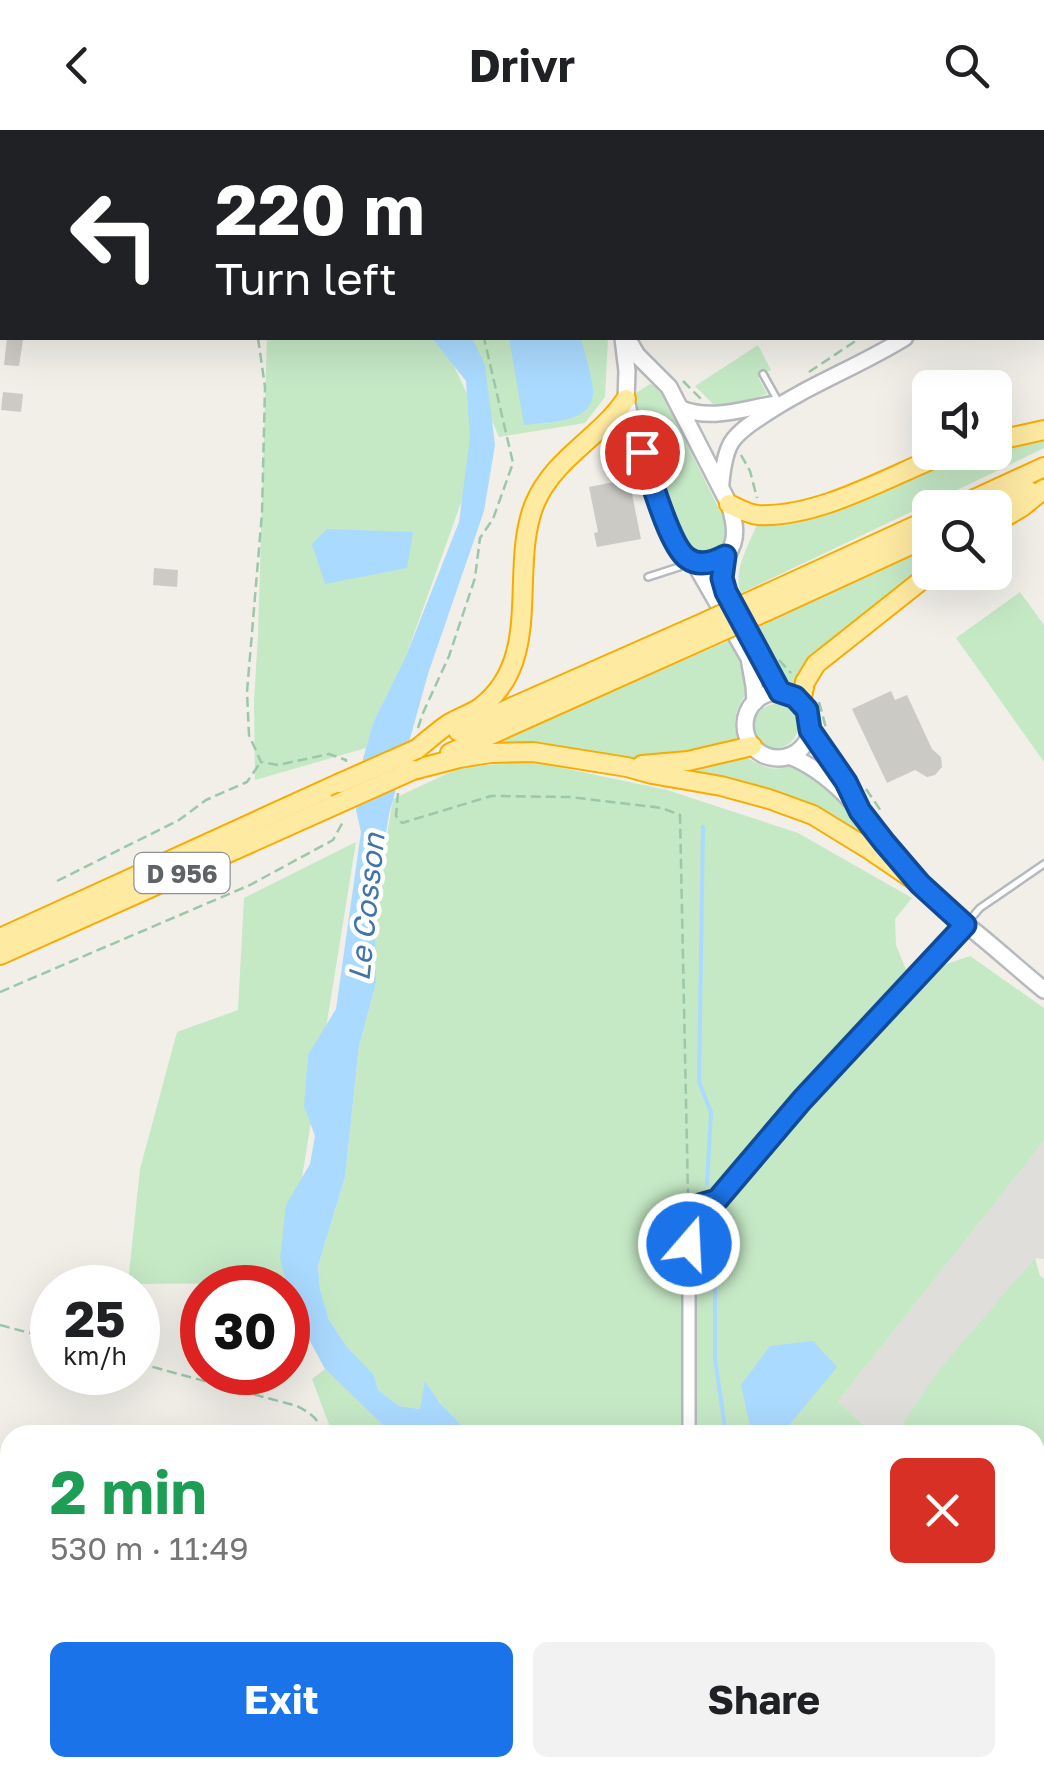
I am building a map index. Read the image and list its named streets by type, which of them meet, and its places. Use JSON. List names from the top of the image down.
{
  "streets": {
    "highway": ["D 956"]
  },
  "water": ["Le Cosson"],
  "page": {
    "header": "Drivr",
    "turn": ["220 m", "Turn left"],
    "speed": "25 km/h",
    "limit": "30",
    "heading": ["2 min", "530 m · 11:49"],
    "buttons": ["Exit", "Share"]
  }
}
